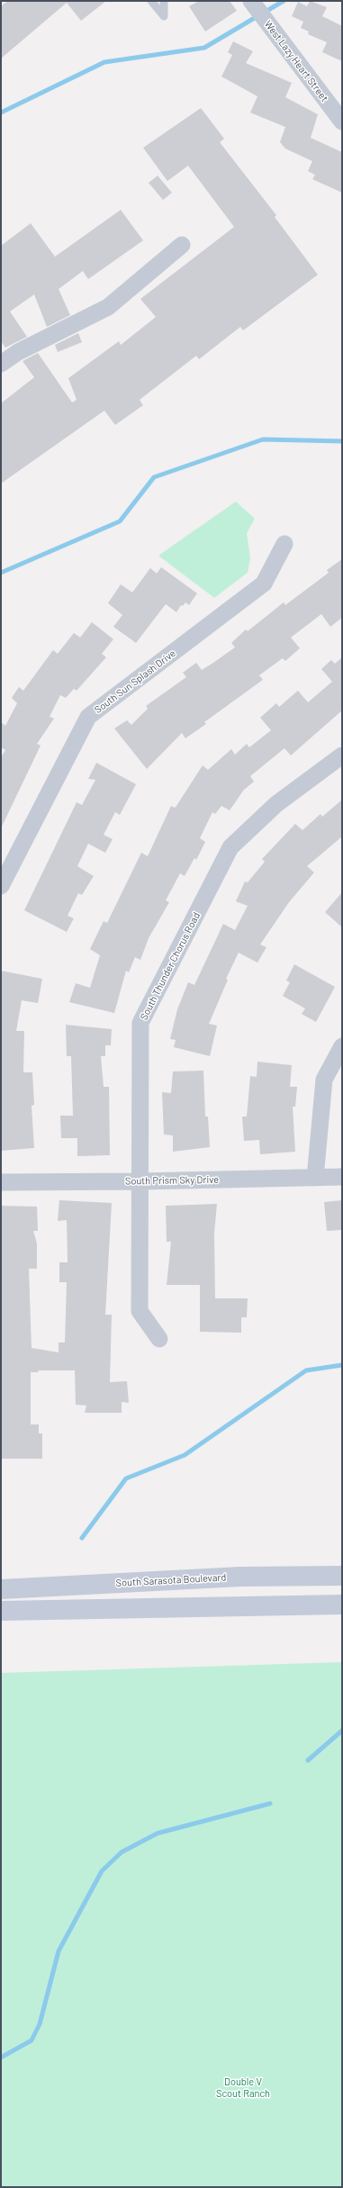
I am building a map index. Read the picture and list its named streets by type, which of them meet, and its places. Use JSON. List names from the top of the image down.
{
  "streets": {
    "street": [
      "West Lazy Heart Street",
      "South Sun Splash Drive",
      "South Thunder Chorus Road",
      "South Prism Sky Drive",
      "South Sarasota Boulevard"
    ]
  },
  "crossings": [
    ["South Thunder Chorus Road", "South Prism Sky Drive"]
  ],
  "parks": ["Double V Scout Ranch"]
}
